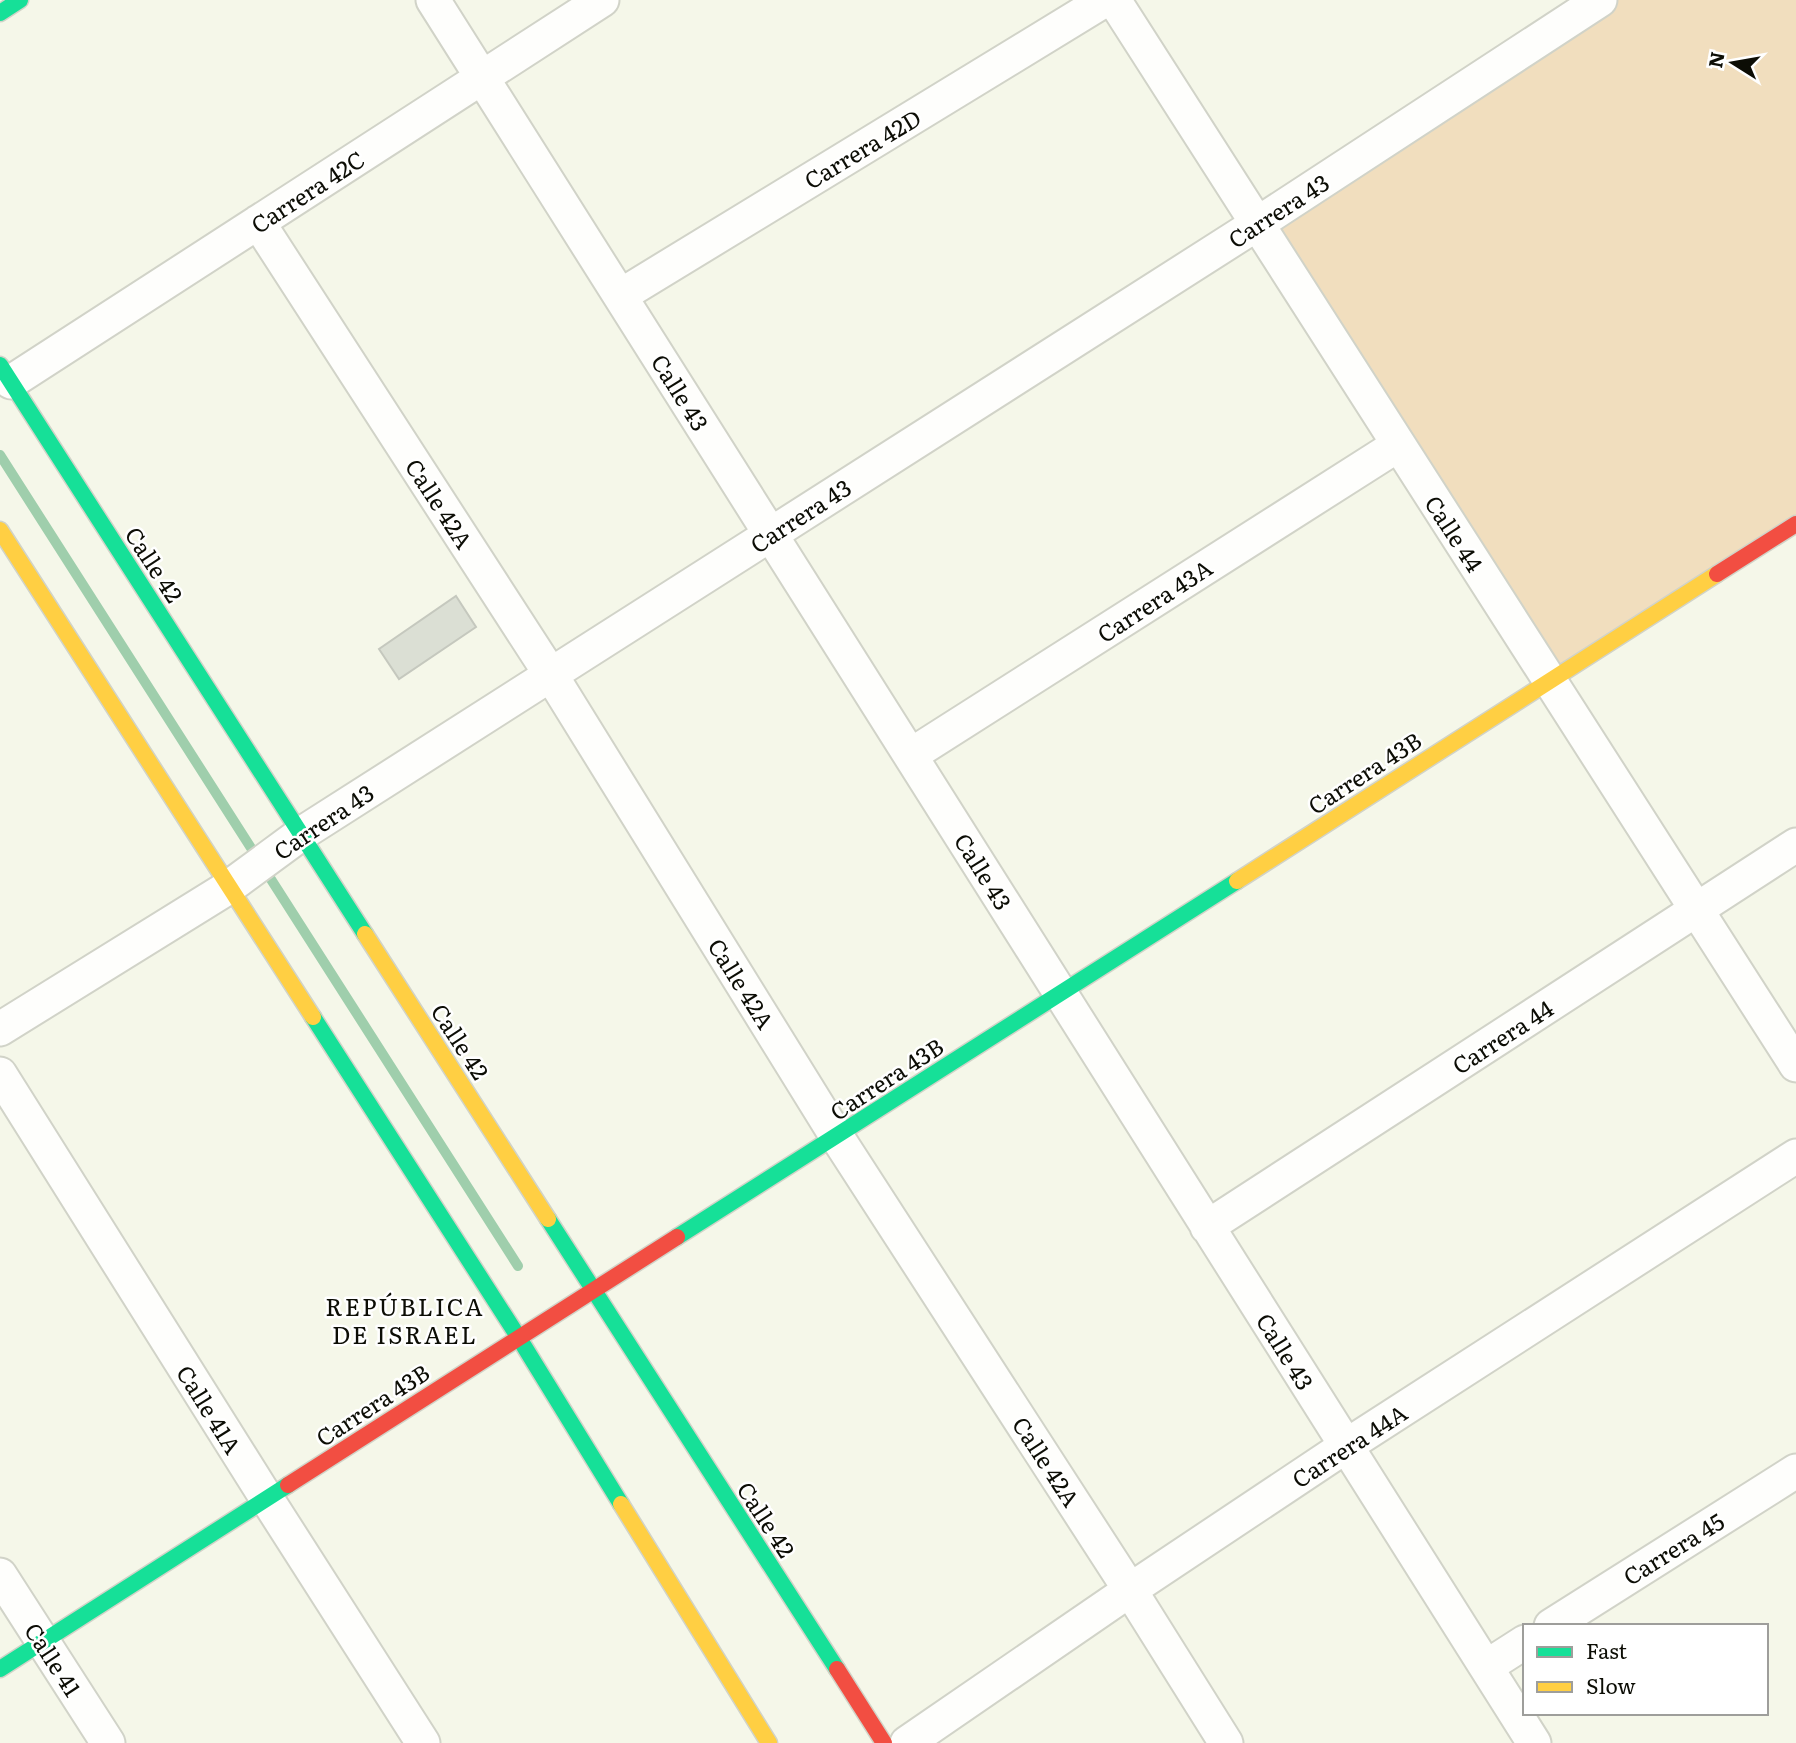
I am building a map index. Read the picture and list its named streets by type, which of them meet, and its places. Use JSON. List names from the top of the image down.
{
  "streets": {
    "street": [
      "Carrera 42D",
      "Carrera 42C",
      "Carrera 43",
      "Calle 43",
      "Calle 42A",
      "Calle 44",
      "Calle 42",
      "Carrera 43A",
      "Carrera 43B",
      "Carrera 44",
      "Calle 41A",
      "Carrera 44A",
      "Carrera 45",
      "Calle 41"
    ]
  },
  "crossings": [
    ["Carrera 42D", "Calle 43"],
    ["Carrera 42C", "Calle 43"],
    ["Carrera 42C", "Calle 42A"],
    ["Carrera 42C", "Calle 42"],
    ["Carrera 43", "Calle 43"],
    ["Carrera 43", "Calle 42A"],
    ["Carrera 43", "Calle 44"],
    ["Carrera 43", "Calle 42"],
    ["Calle 43", "Carrera 43A"],
    ["Calle 43", "Carrera 43B"],
    ["Calle 43", "Carrera 44"],
    ["Calle 43", "Carrera 44A"],
    ["Calle 42A", "Carrera 43B"],
    ["Calle 42A", "Carrera 44A"],
    ["Calle 44", "Carrera 43A"],
    ["Calle 44", "Carrera 43B"],
    ["Calle 44", "Carrera 44"],
    ["Calle 42", "Carrera 43B"],
    ["Carrera 43B", "Calle 41A"],
    ["Carrera 43B", "Calle 41"]
  ],
  "districts": ["REPÚBLICA DE ISRAEL"],
  "legend": ["Fast", "Slow"],
  "north": "left"
}
